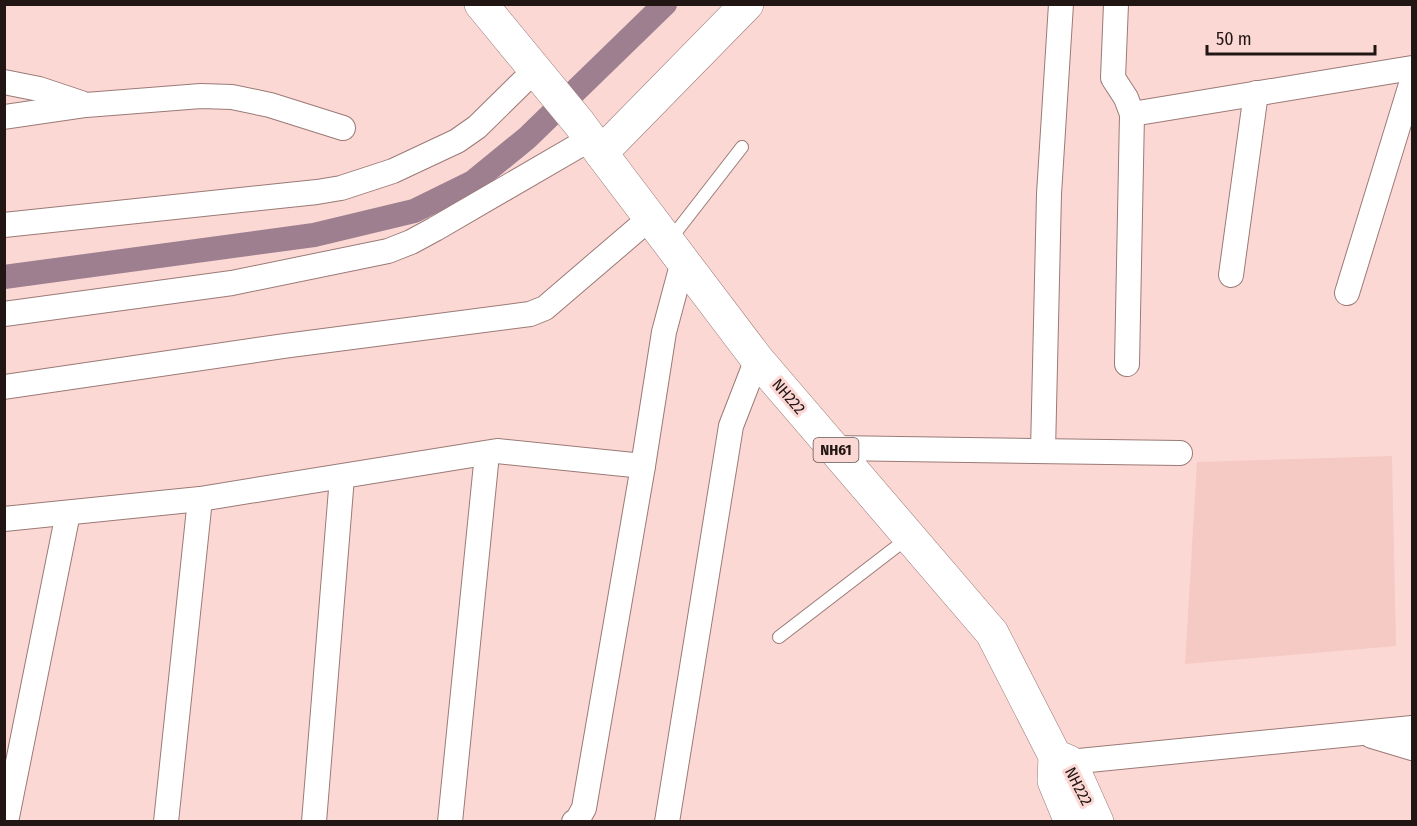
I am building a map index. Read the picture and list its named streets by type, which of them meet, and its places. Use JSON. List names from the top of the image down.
{
  "streets": {
    "main road": ["NH222", "NH61"]
  },
  "scale_bar": "50 m"
}
